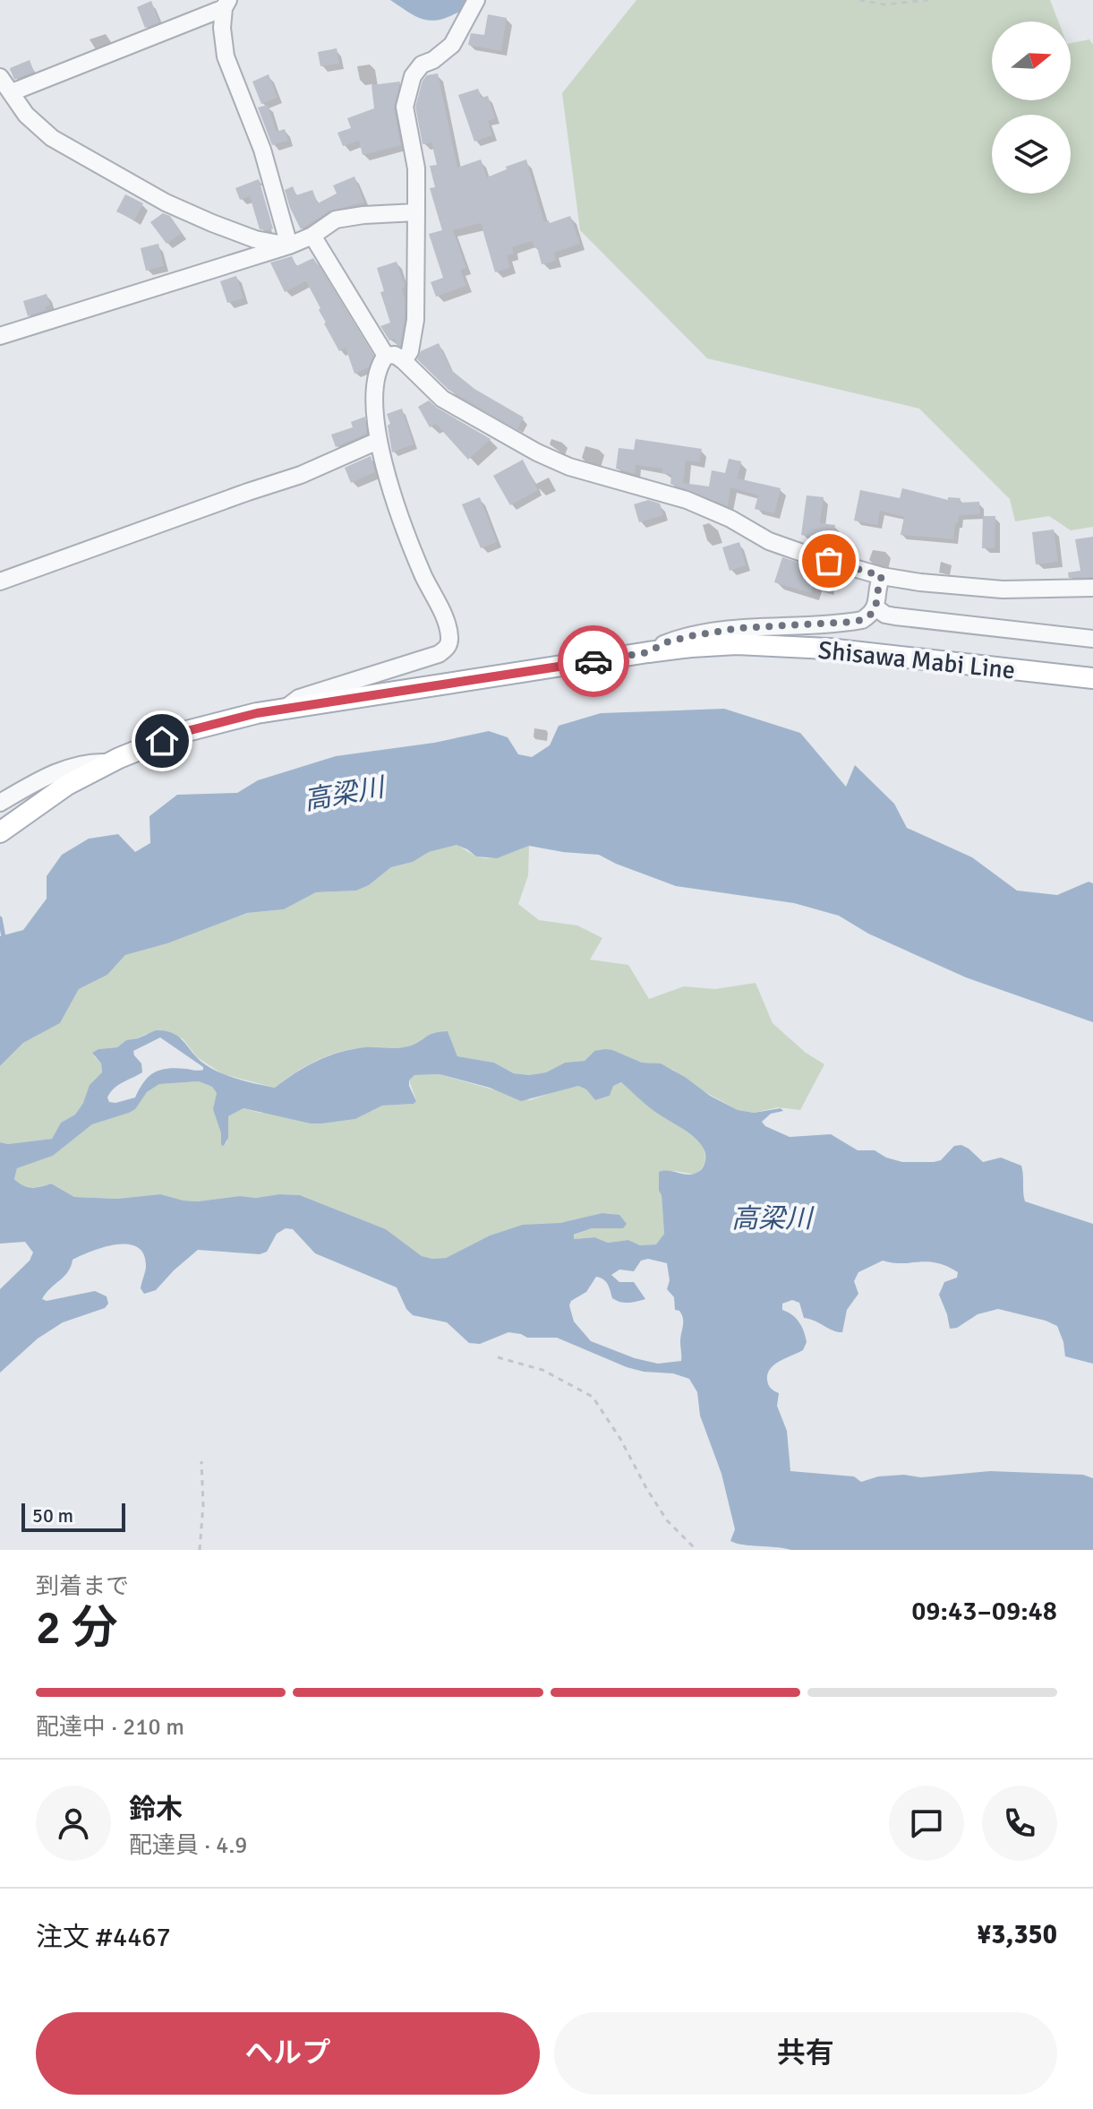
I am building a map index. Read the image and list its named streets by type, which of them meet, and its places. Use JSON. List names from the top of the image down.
{
  "streets": {
    "main road": ["Shisawa Mabi Line"]
  },
  "water": ["高梁川"],
  "scale_bar": "50 m",
  "north": "right",
  "page": {
    "scale": "50 m",
    "heading": ["2 分", "到着まで", "09:43–09:48"],
    "panel": [
      "鈴木",
      "配達員 · 4.9",
      "注文 #4467",
      "¥3,350"
    ],
    "bar": "配達中 · 210 m",
    "buttons": ["ヘルプ", "共有"]
  }
}
